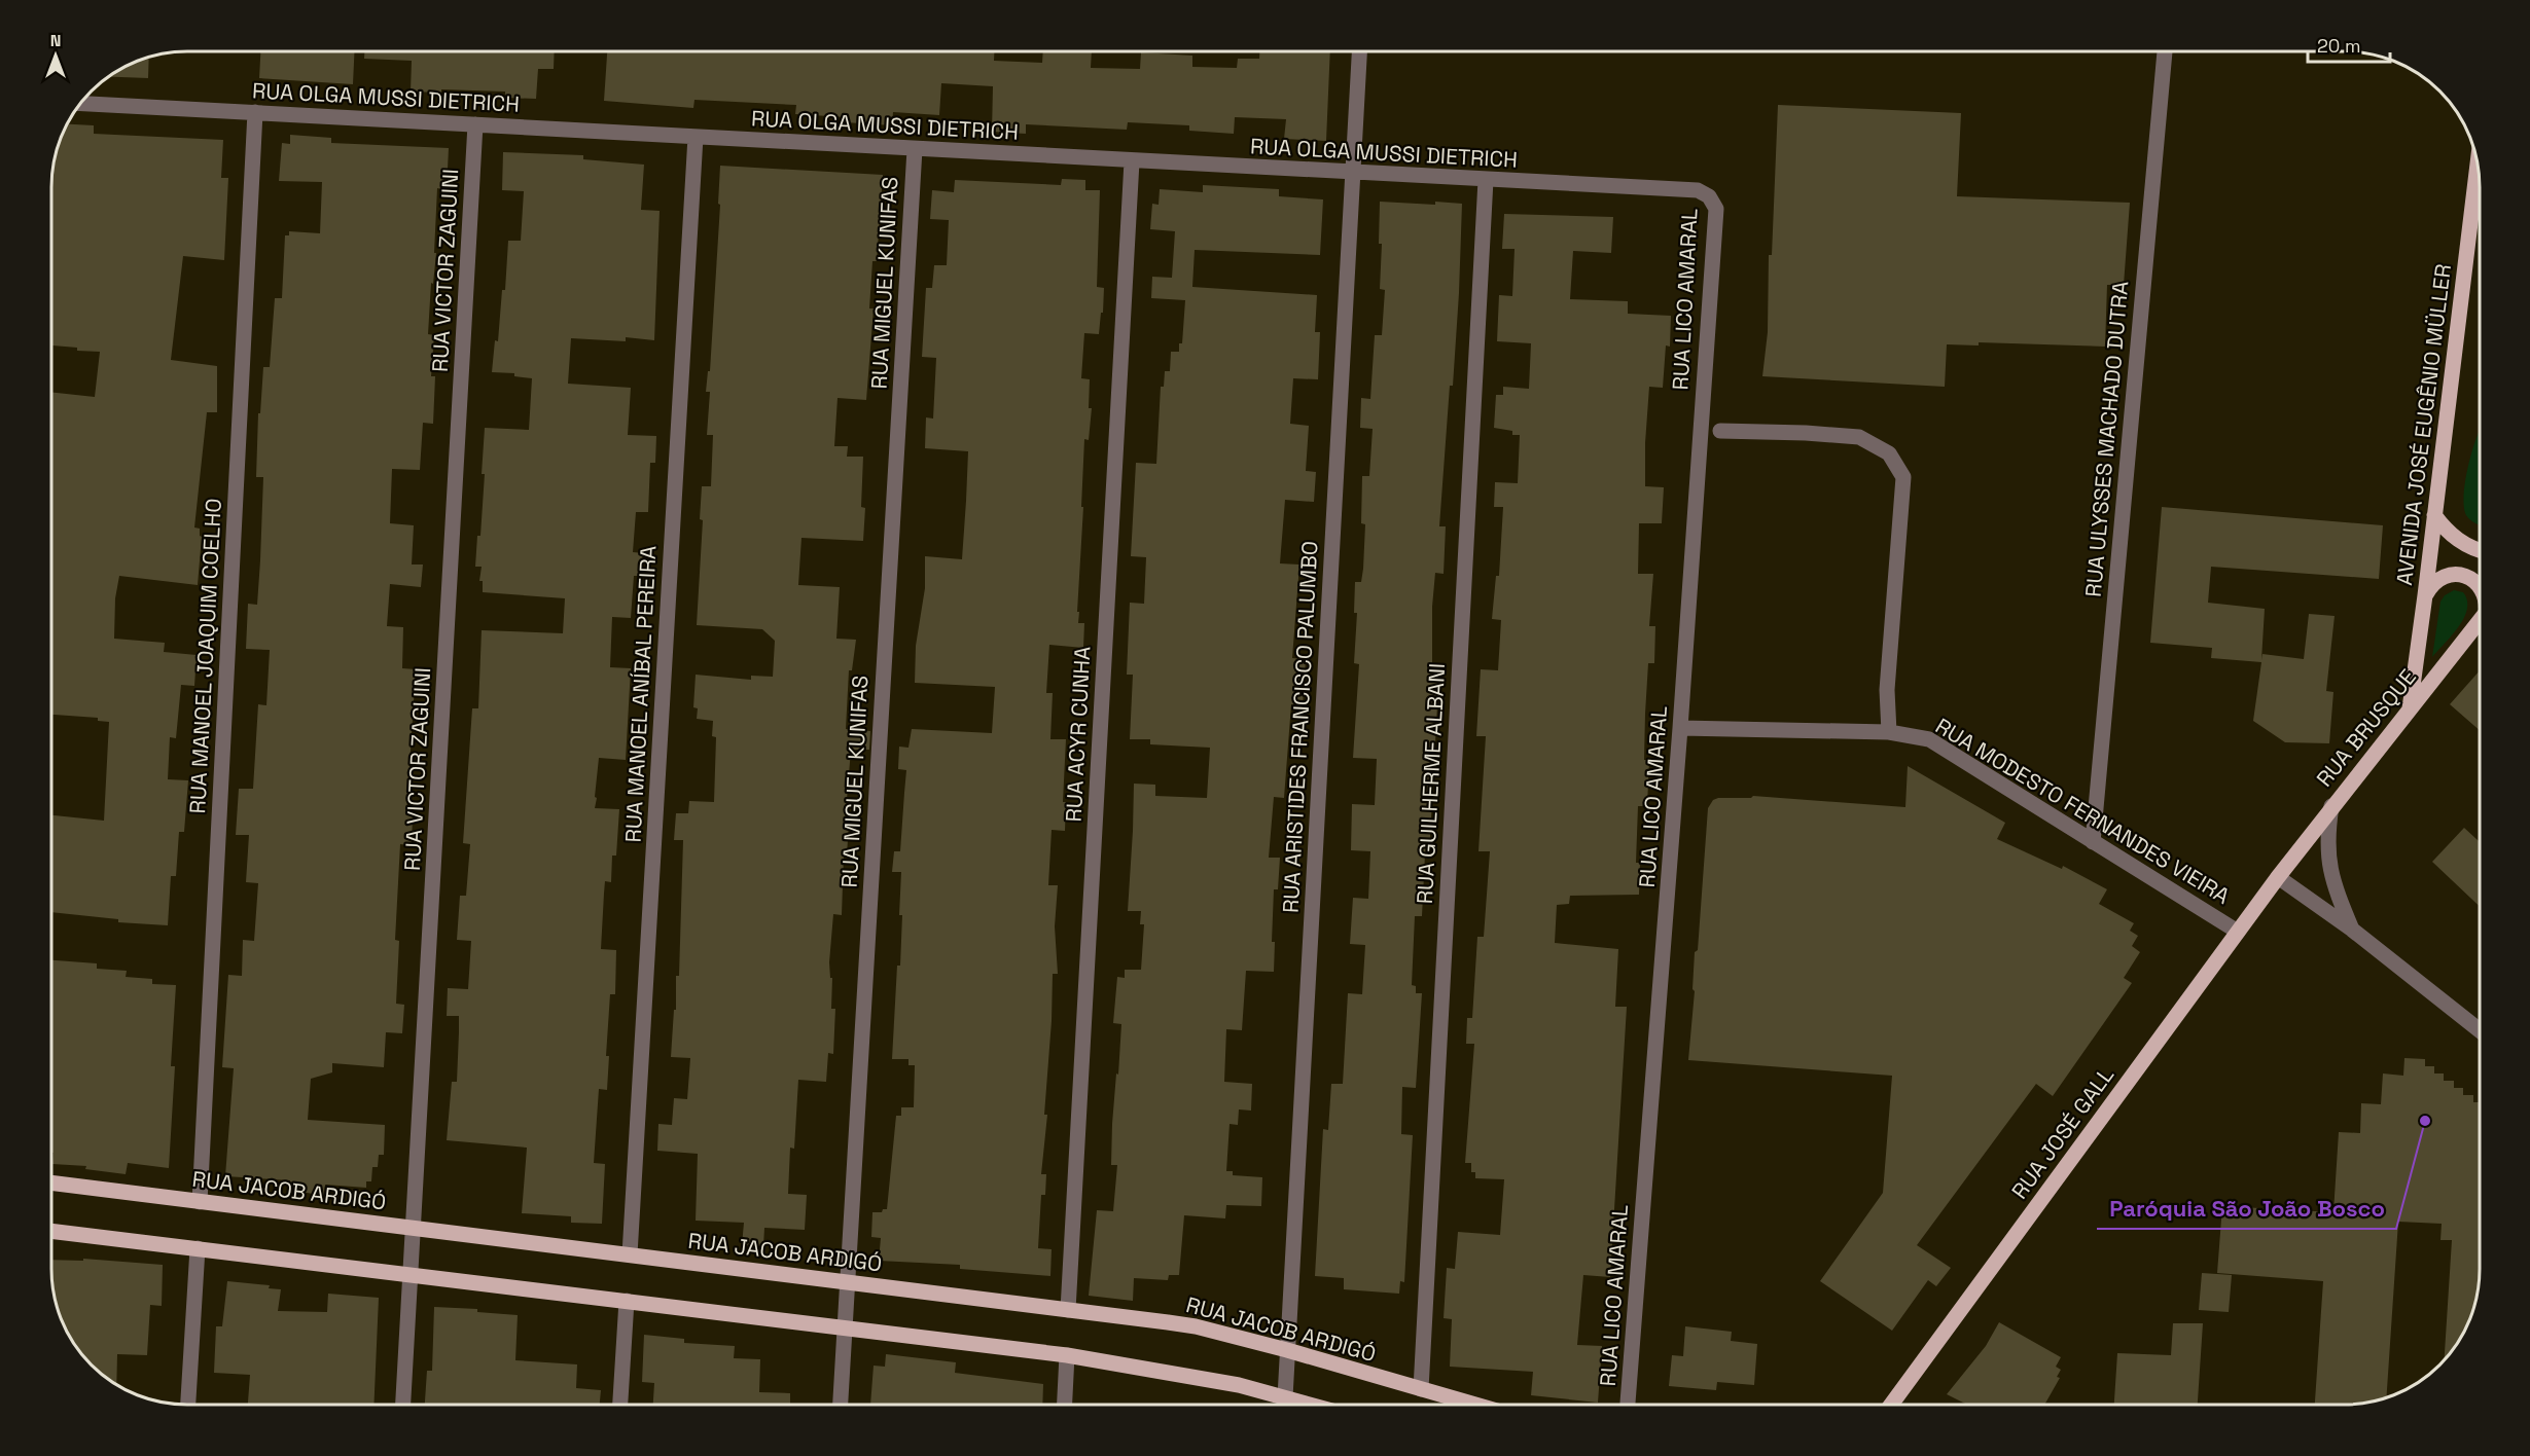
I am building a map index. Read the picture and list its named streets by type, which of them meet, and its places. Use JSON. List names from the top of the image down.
{
  "streets": {
    "main road": [
      "AVENIDA JOSÉ EUGÊNIO MÜLLER",
      "RUA BRUSQUE",
      "RUA JOSÉ GALL",
      "RUA JACOB ARDIGÓ"
    ],
    "street": [
      "RUA OLGA MUSSI DIETRICH",
      "RUA VICTOR ZAGUINI",
      "RUA MIGUEL KUNIFAS",
      "RUA LICO AMARAL",
      "RUA ULYSSES MACHADO DUTRA",
      "RUA MANOEL JOAQUIM COELHO",
      "RUA MANOEL ANÍBAL PEREIRA",
      "RUA ARISTIDES FRANCISCO PALUMBO",
      "RUA ACYR CUNHA",
      "RUA GUILHERME ALBANI",
      "RUA MODESTO FERNANDES VIEIRA"
    ]
  },
  "crossings": [
    ["RUA OLGA MUSSI DIETRICH", "RUA VICTOR ZAGUINI"],
    ["RUA OLGA MUSSI DIETRICH", "RUA MIGUEL KUNIFAS"],
    ["RUA OLGA MUSSI DIETRICH", "RUA LICO AMARAL"],
    ["RUA OLGA MUSSI DIETRICH", "RUA MANOEL JOAQUIM COELHO"],
    ["RUA OLGA MUSSI DIETRICH", "RUA MANOEL ANÍBAL PEREIRA"],
    ["RUA OLGA MUSSI DIETRICH", "RUA ARISTIDES FRANCISCO PALUMBO"],
    ["RUA OLGA MUSSI DIETRICH", "RUA ACYR CUNHA"],
    ["RUA OLGA MUSSI DIETRICH", "RUA GUILHERME ALBANI"],
    ["RUA VICTOR ZAGUINI", "RUA JACOB ARDIGÓ"],
    ["RUA MIGUEL KUNIFAS", "RUA JACOB ARDIGÓ"],
    ["RUA LICO AMARAL", "RUA MODESTO FERNANDES VIEIRA"],
    ["AVENIDA JOSÉ EUGÊNIO MÜLLER", "RUA BRUSQUE"],
    ["RUA ULYSSES MACHADO DUTRA", "RUA MODESTO FERNANDES VIEIRA"],
    ["RUA MANOEL JOAQUIM COELHO", "RUA JACOB ARDIGÓ"],
    ["RUA MANOEL ANÍBAL PEREIRA", "RUA JACOB ARDIGÓ"],
    ["RUA ARISTIDES FRANCISCO PALUMBO", "RUA JACOB ARDIGÓ"],
    ["RUA BRUSQUE", "RUA JOSÉ GALL"],
    ["RUA ACYR CUNHA", "RUA JACOB ARDIGÓ"],
    ["RUA GUILHERME ALBANI", "RUA JACOB ARDIGÓ"],
    ["RUA MODESTO FERNANDES VIEIRA", "RUA JOSÉ GALL"]
  ],
  "places": ["Paróquia São João Bosco"],
  "scale_bar": "20 m",
  "north": "top"
}
